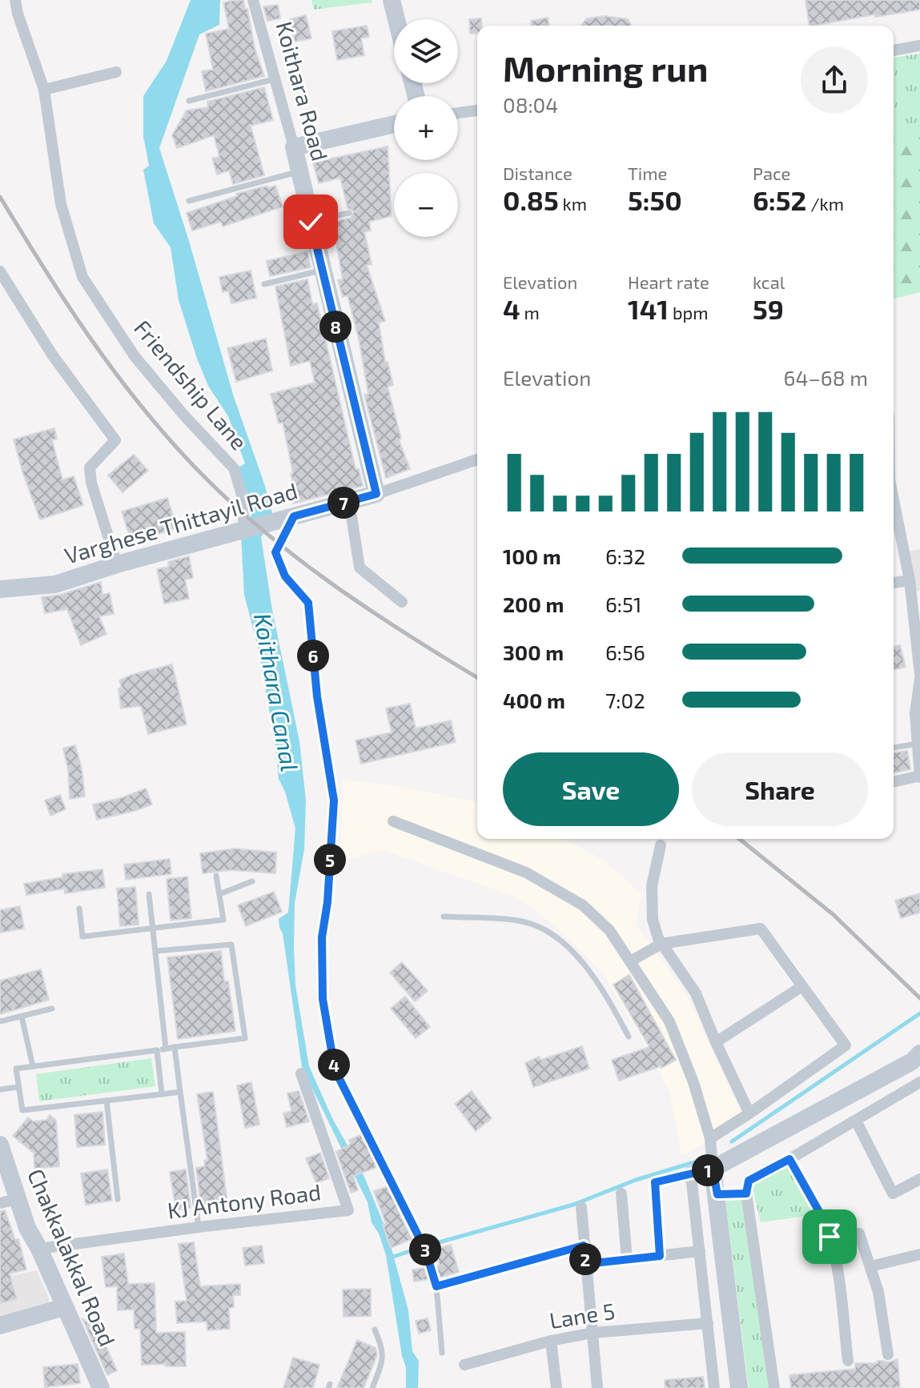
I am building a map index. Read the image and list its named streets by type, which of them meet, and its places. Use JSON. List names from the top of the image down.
{
  "streets": {
    "street": [
      "Koithara Road",
      "Friendship Lane",
      "Varghese Thittayil Road",
      "KJ Antony Road",
      "Chakkalakkal Road",
      "Lane 5"
    ]
  },
  "crossings": [
    ["Koithara Road", "Varghese Thittayil Road"],
    ["Friendship Lane", "Varghese Thittayil Road"],
    ["KJ Antony Road", "Chakkalakkal Road"]
  ],
  "water": ["Koithara Canal"],
  "page": {
    "map_buttons": ["+", "−"],
    "heading": ["Morning run", "08:04"],
    "stats": [
      ["Distance", "0.85 km"],
      ["Time", "5:50"],
      ["Pace", "6:52 /km"],
      ["Elevation", "4 m"],
      ["Heart rate", "141 bpm"],
      ["kcal", "59"]
    ],
    "pins": [
      "8",
      "7",
      "6",
      "5",
      "4",
      "1",
      "3",
      "2"
    ],
    "chart": ["Elevation", "64–68 m"],
    "list": [
      {
        "name": "100 m",
        "note": "6:32"
      },
      {
        "name": "200 m",
        "note": "6:51"
      },
      {
        "name": "300 m",
        "note": "6:56"
      },
      {
        "name": "400 m",
        "note": "7:02"
      }
    ],
    "buttons": ["Save", "Share"]
  }
}
